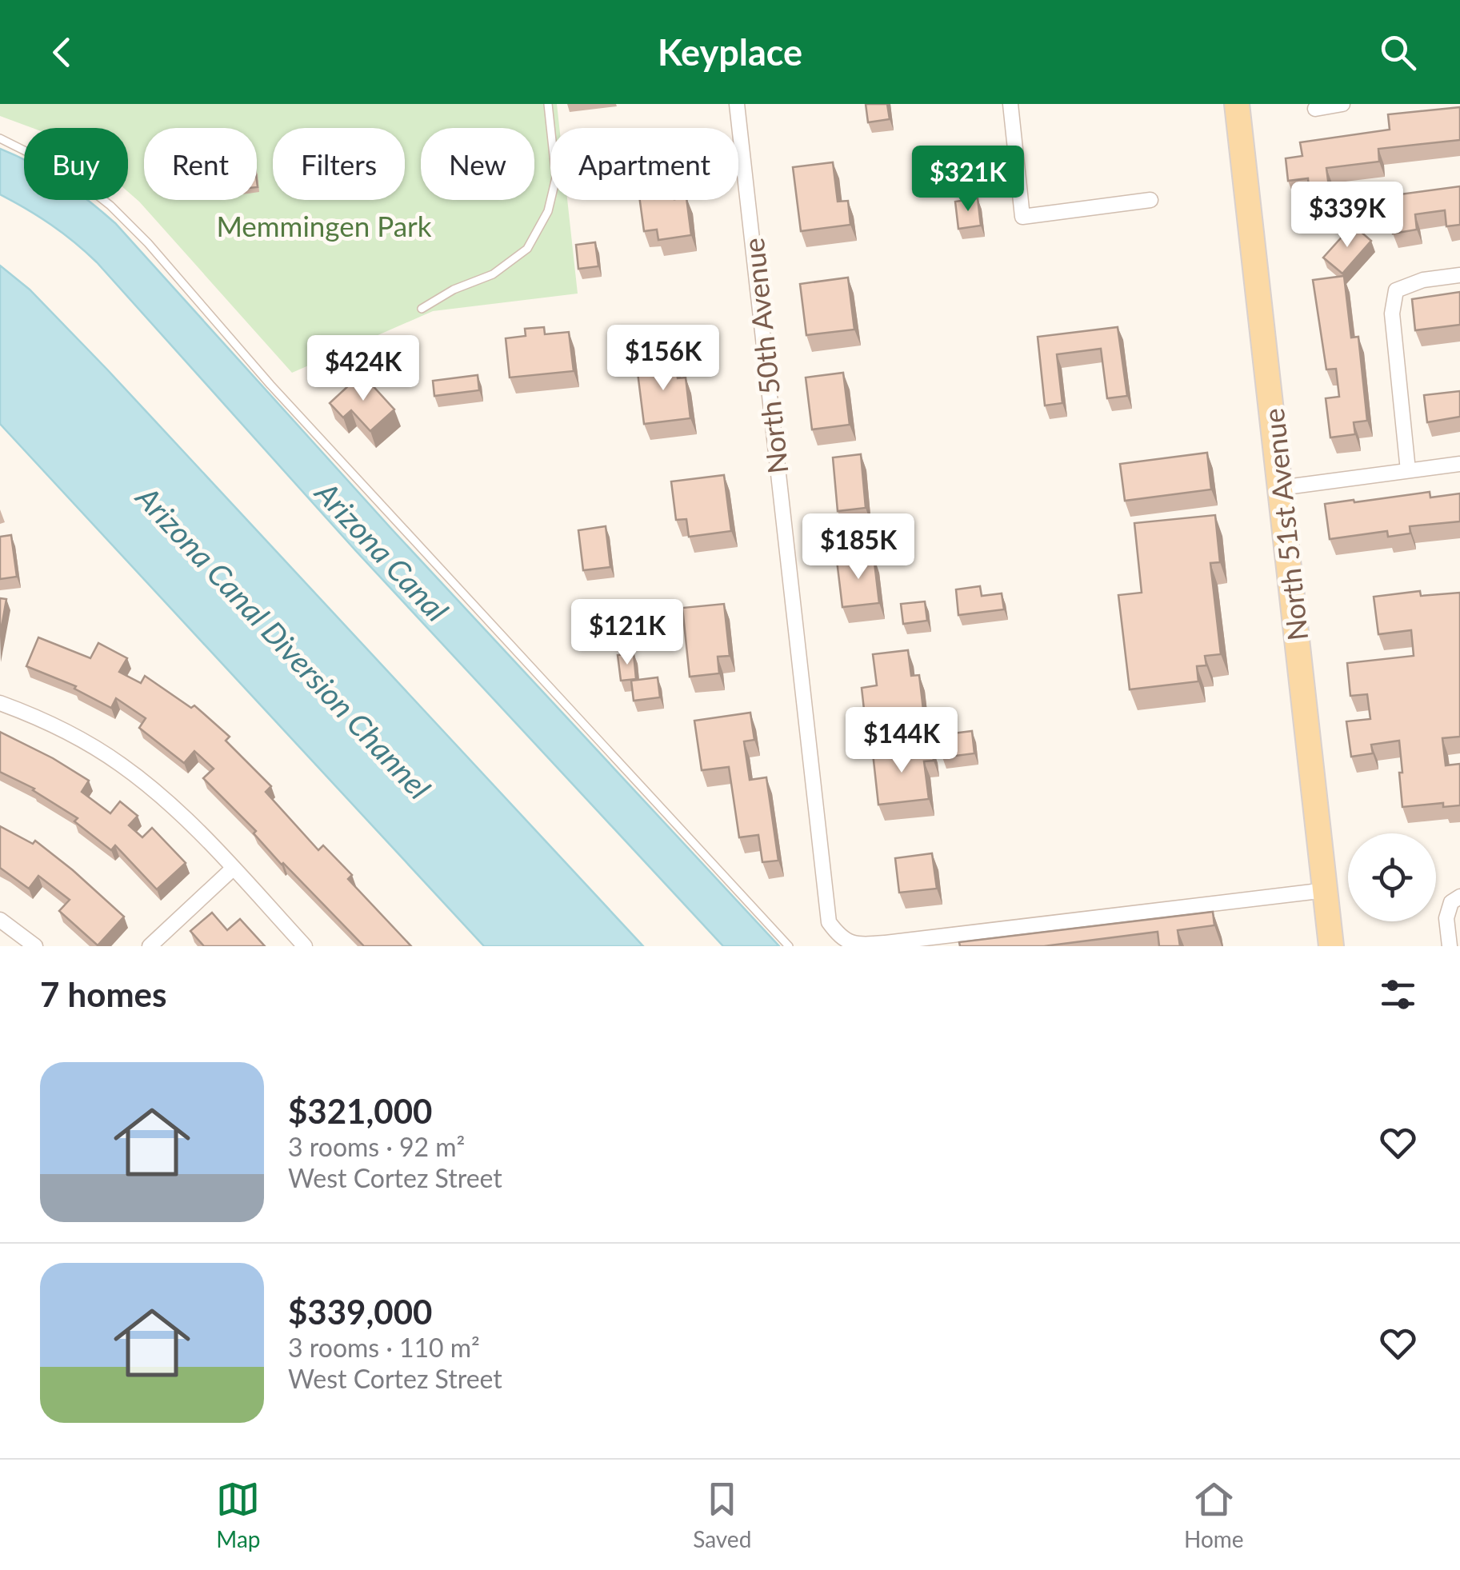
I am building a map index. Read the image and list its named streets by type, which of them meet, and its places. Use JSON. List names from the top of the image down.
{
  "streets": {
    "main road": ["North 51st Avenue"],
    "street": ["North 50th Avenue"]
  },
  "crossings": [
    ["North 50th Avenue", "North 51st Avenue"]
  ],
  "water": ["Arizona Canal", "Arizona Canal Diversion Channel"],
  "parks": ["Memmingen Park"],
  "page": {
    "header": "Keyplace",
    "chip": [
      "Buy",
      "Rent",
      "Filters",
      "New",
      "Apartment"
    ],
    "price": [
      "$321K",
      "$339K",
      "$156K",
      "$424K",
      "$185K",
      "$121K",
      "$144K"
    ],
    "heading": "7 homes",
    "list": [
      {
        "name": "$321,000",
        "note": "3 rooms · 92 m² · West Cortez Street"
      },
      {
        "name": "$339,000",
        "note": "3 rooms · 110 m² · West Cortez Street"
      }
    ],
    "tabs": ["Map", "Saved", "Home"]
  }
}
